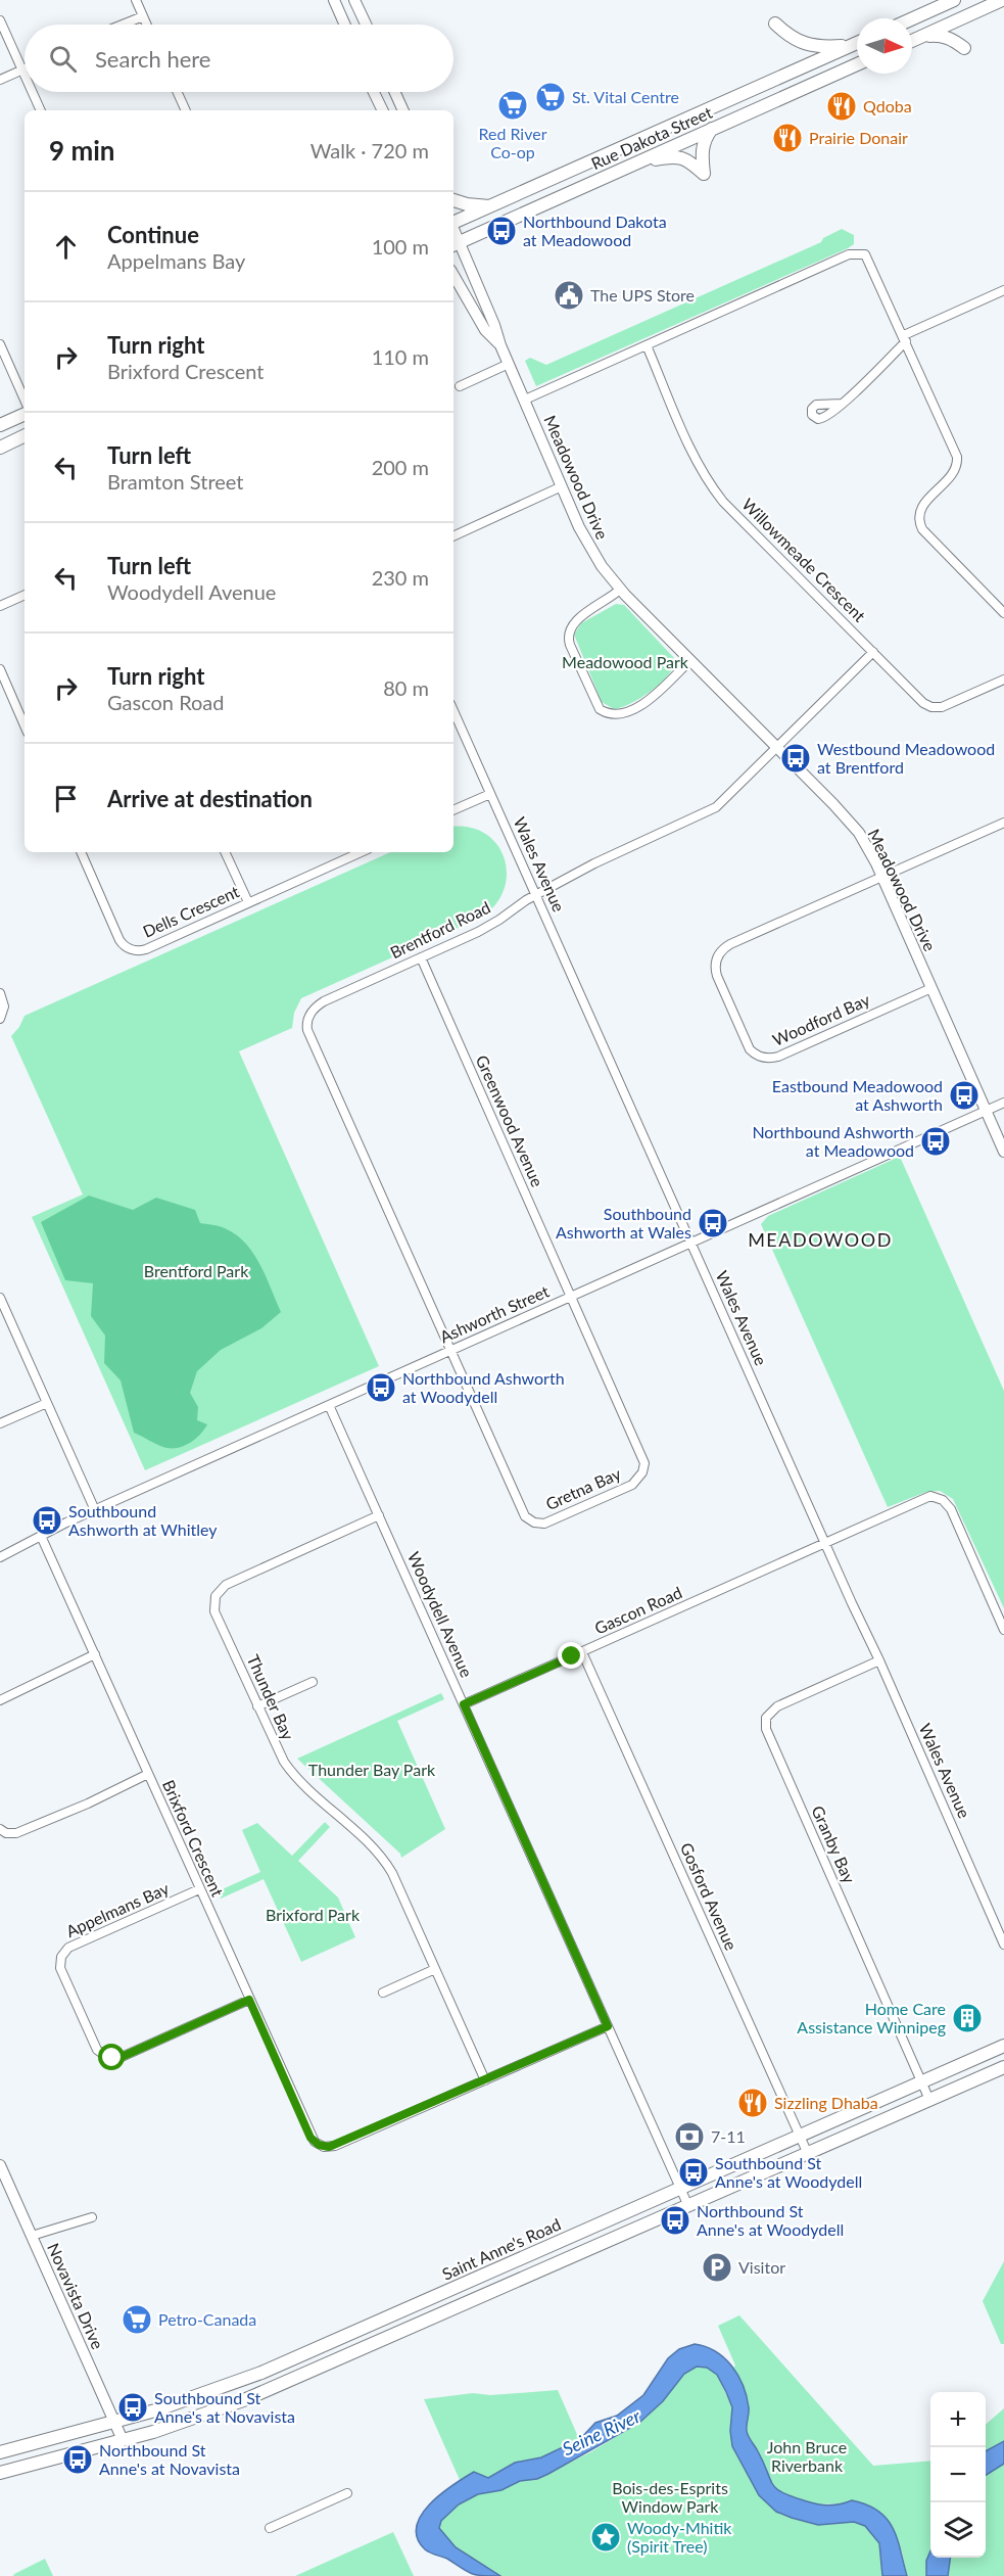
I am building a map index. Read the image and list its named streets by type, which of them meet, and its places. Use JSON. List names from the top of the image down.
{
  "streets": {
    "main road": ["Rue Dakota Street", "Saint Anne's Road"],
    "street": [
      "Meadowood Drive",
      "Willowmeade Crescent",
      "Wales Avenue",
      "Dells Crescent",
      "Brentford Road",
      "Woodford Bay",
      "Greenwood Avenue",
      "Ashworth Street",
      "Gretna Bay",
      "Gascon Road",
      "Woodydell Avenue",
      "Thunder Bay",
      "Brixford Crescent",
      "Granby Bay",
      "Gosford Avenue",
      "Appelmans Bay",
      "Novavista Drive"
    ]
  },
  "crossings": [
    ["Rue Dakota Street", "Meadowood Drive"],
    ["Meadowood Drive", "Brentford Road"],
    ["Meadowood Drive", "Woodford Bay"],
    ["Meadowood Drive", "Ashworth Street"],
    ["Willowmeade Crescent", "Brentford Road"],
    ["Wales Avenue", "Brentford Road"],
    ["Wales Avenue", "Ashworth Street"],
    ["Wales Avenue", "Gascon Road"],
    ["Wales Avenue", "Granby Bay"],
    ["Brentford Road", "Greenwood Avenue"],
    ["Brentford Road", "Ashworth Street"],
    ["Brentford Road", "Gretna Bay"],
    ["Greenwood Avenue", "Ashworth Street"],
    ["Greenwood Avenue", "Gretna Bay"],
    ["Ashworth Street", "Gretna Bay"],
    ["Ashworth Street", "Woodydell Avenue"],
    ["Ashworth Street", "Brixford Crescent"],
    ["Gascon Road", "Woodydell Avenue"],
    ["Gascon Road", "Gosford Avenue"],
    ["Woodydell Avenue", "Thunder Bay"],
    ["Woodydell Avenue", "Saint Anne's Road"],
    ["Thunder Bay", "Brixford Crescent"],
    ["Brixford Crescent", "Appelmans Bay"],
    ["Granby Bay", "Saint Anne's Road"],
    ["Gosford Avenue", "Saint Anne's Road"],
    ["Saint Anne's Road", "Novavista Drive"]
  ],
  "districts": ["MEADOWOOD"],
  "water": ["Seine River"],
  "parks": [
    "Meadowood Park",
    "Brentford Park",
    "Thunder Bay Park",
    "Brixford Park",
    "John Bruce Riverbank",
    "Bois-des-Esprits Window Park"
  ],
  "places": {
    "supermarket": ["St. Vital Centre", "Red River Co-op", "Petro-Canada"],
    "restaurant": ["Qdoba", "Prairie Donair", "Sizzling Dhaba"],
    "bus stop": [
      "Northbound Dakota at Meadowood",
      "Westbound Meadowood at Brentford",
      "Eastbound Meadowood at Ashworth",
      "Northbound Ashworth at Meadowood",
      "Southbound Ashworth at Wales",
      "Northbound Ashworth at Woodydell",
      "Southbound Ashworth at Whitley",
      "Southbound St Anne's at Woodydell",
      "Northbound St Anne's at Woodydell",
      "Southbound St Anne's at Novavista",
      "Northbound St Anne's at Novavista"
    ],
    "public building": ["The UPS Store"],
    "building": ["Home Care Assistance Winnipeg"],
    "bank": ["7-11"],
    "parking": ["Visitor"],
    "place": ["Woody-Mhitik (Spirit Tree)"]
  },
  "north": "right",
  "page": {
    "search": "Search here",
    "heading": ["9 min", "Walk · 720 m"],
    "list": [
      ["Continue", "Appelmans Bay", "100 m"],
      ["Turn right", "Brixford Crescent", "110 m"],
      ["Turn left", "Bramton Street", "200 m"],
      ["Turn left", "Woodydell Avenue", "230 m"],
      ["Turn right", "Gascon Road", "80 m"],
      "Arrive at destination"
    ],
    "map_buttons": ["+", "−"]
  }
}
